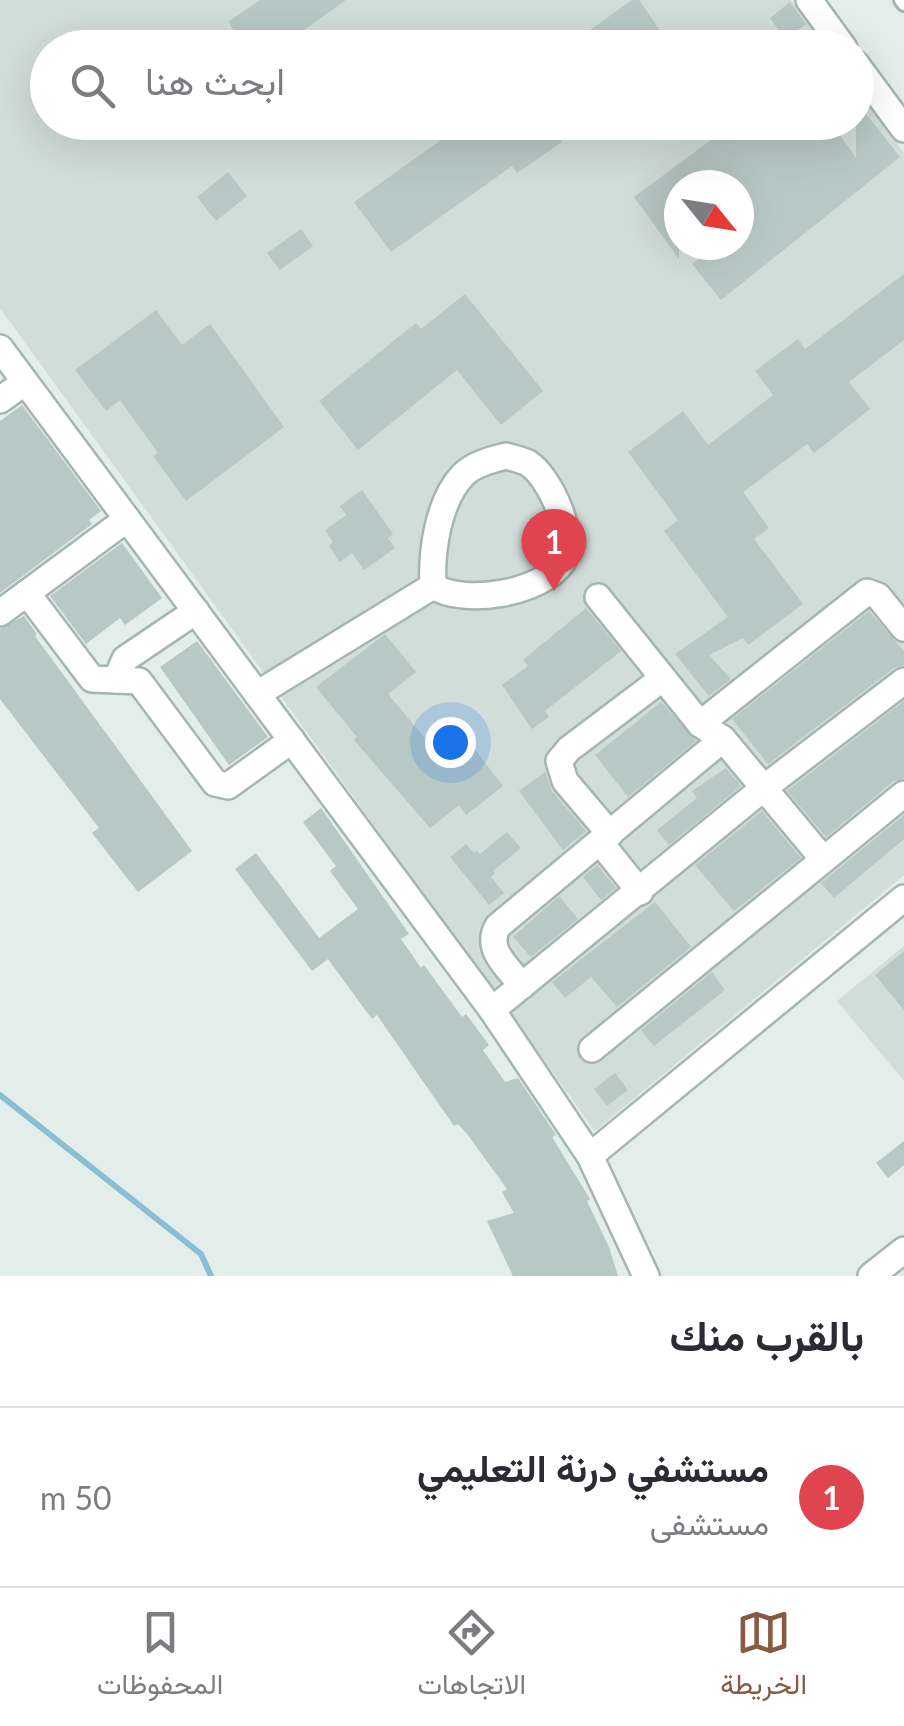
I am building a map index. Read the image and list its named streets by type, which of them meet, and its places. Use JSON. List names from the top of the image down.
{
  "north": "bottom right",
  "page": {
    "search": "ابحث هنا",
    "pins": "1",
    "heading": "بالقرب منك",
    "list": [
      {
        "mark": "1",
        "name": "مستشفي درنة التعليمي",
        "note": "مستشفى",
        "value": "50 m"
      }
    ],
    "nav": ["الخريطة", "الاتجاهات", "المحفوظات"]
  }
}
